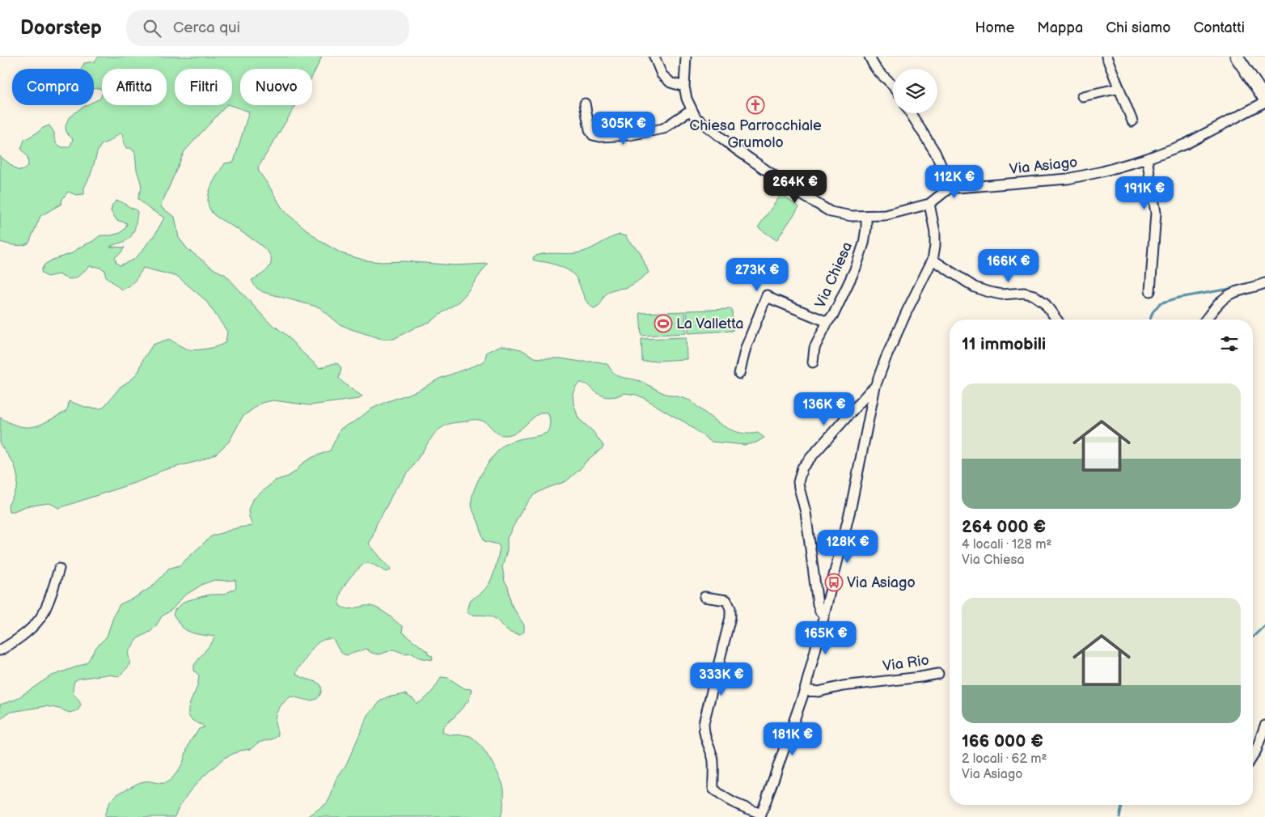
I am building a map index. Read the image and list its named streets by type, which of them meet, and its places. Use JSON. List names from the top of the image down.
{
  "streets": {
    "street": ["Via Asiago", "Via Chiesa", "Via Rio"]
  },
  "places": {
    "church": ["Chiesa Parrocchiale Grumolo"],
    "sports": ["La Valletta"],
    "bus stop": ["Via Asiago"]
  },
  "page": {
    "header": "Doorstep",
    "search": "Cerca qui",
    "nav": [
      "Home",
      "Mappa",
      "Chi siamo",
      "Contatti"
    ],
    "chip": [
      "Compra",
      "Affitta",
      "Filtri",
      "Nuovo"
    ],
    "price": [
      "305K €",
      "112K €",
      "264K €",
      "191K €",
      "166K €",
      "273K €",
      "136K €",
      "128K €",
      "165K €",
      "333K €",
      "181K €"
    ],
    "heading": "11 immobili",
    "list": [
      {
        "name": "264 000 €",
        "note": "4 locali · 128 m² · Via Chiesa"
      },
      {
        "name": "166 000 €",
        "note": "2 locali · 62 m² · Via Asiago"
      }
    ]
  }
}
